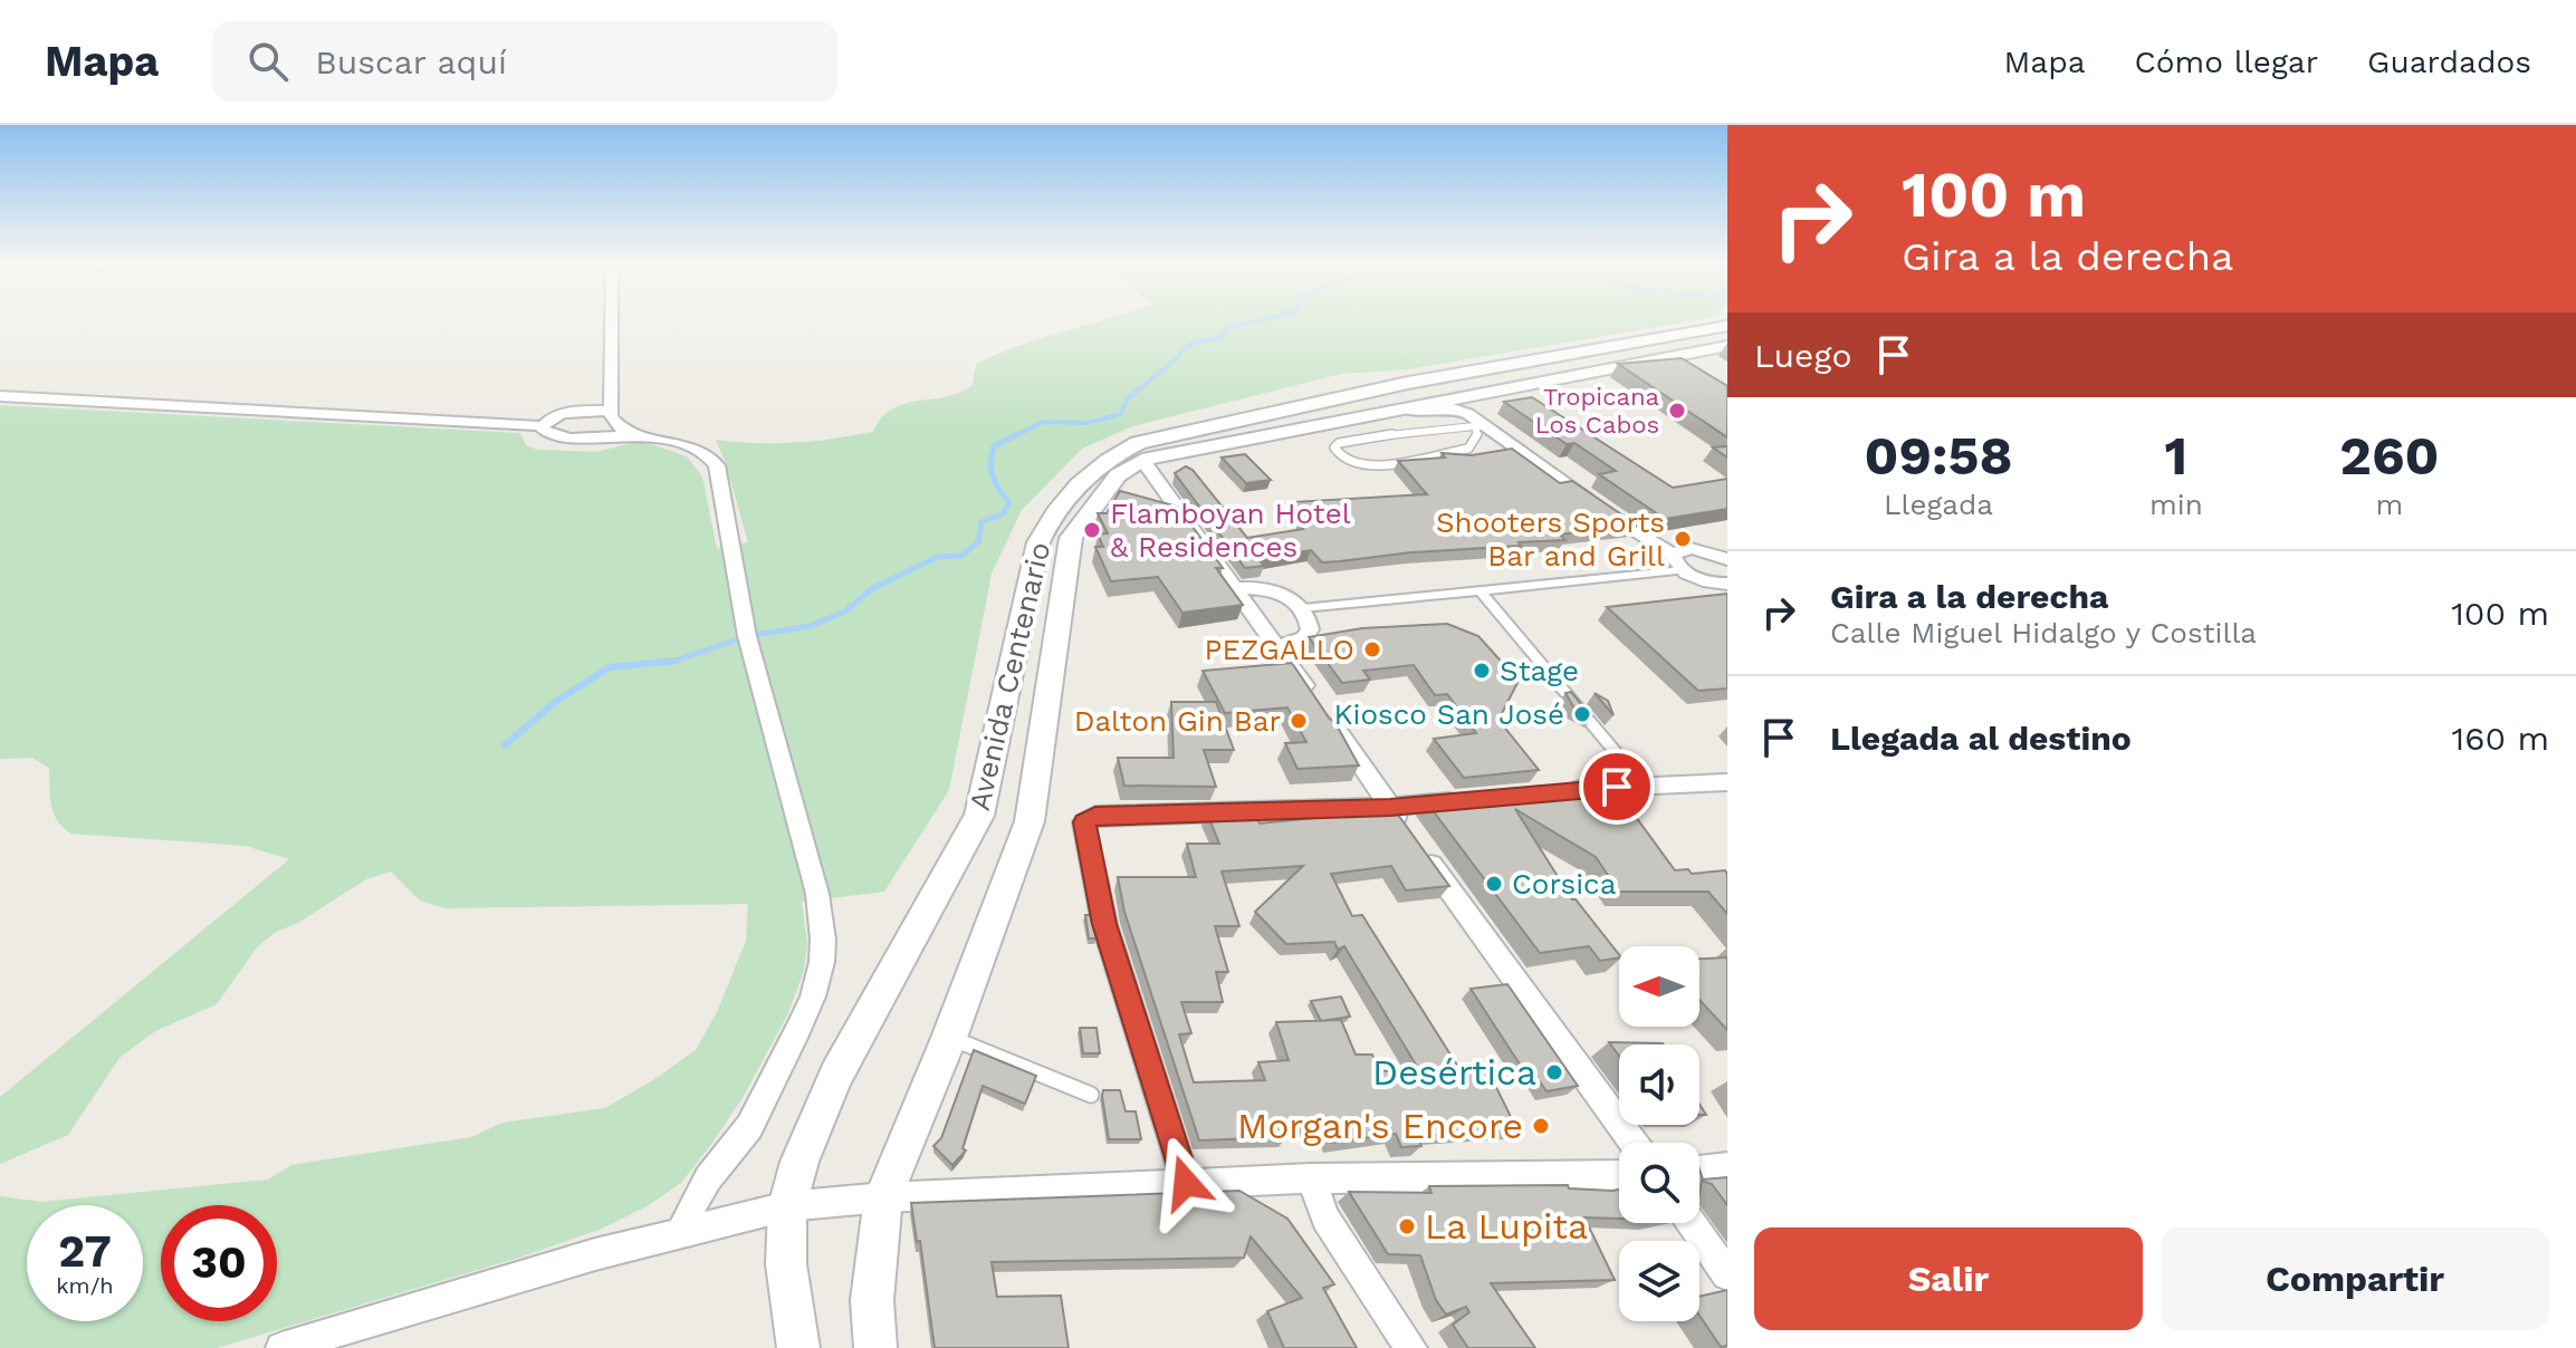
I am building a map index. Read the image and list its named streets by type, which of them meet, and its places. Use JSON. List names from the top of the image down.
{
  "streets": {
    "main road": ["Avenida Centenario"]
  },
  "places": [
    "Tropicana Los Cabos",
    "Flamboyan Hotel & Residences",
    "Shooters Sports Bar and Grill",
    "PEZGALLO",
    "Stage",
    "Kiosco San José",
    "Dalton Gin Bar",
    "Corsica",
    "Desértica",
    "Morgan's Encore",
    "La Lupita"
  ],
  "north": "left",
  "page": {
    "header": "Mapa",
    "search": "Buscar aquí",
    "nav": ["Mapa", "Cómo llegar", "Guardados"],
    "turn": ["100 m", "Gira a la derecha"],
    "then": "Luego",
    "eta": [
      "09:58",
      "Llegada",
      "1",
      "min",
      "260",
      "m"
    ],
    "list": [
      {
        "name": "Gira a la derecha",
        "note": "Calle Miguel Hidalgo y Costilla",
        "value": "100 m"
      },
      {
        "name": "Llegada al destino",
        "value": "160 m"
      }
    ],
    "speed": "27 km/h",
    "limit": "30",
    "buttons": ["Salir", "Compartir"]
  }
}
